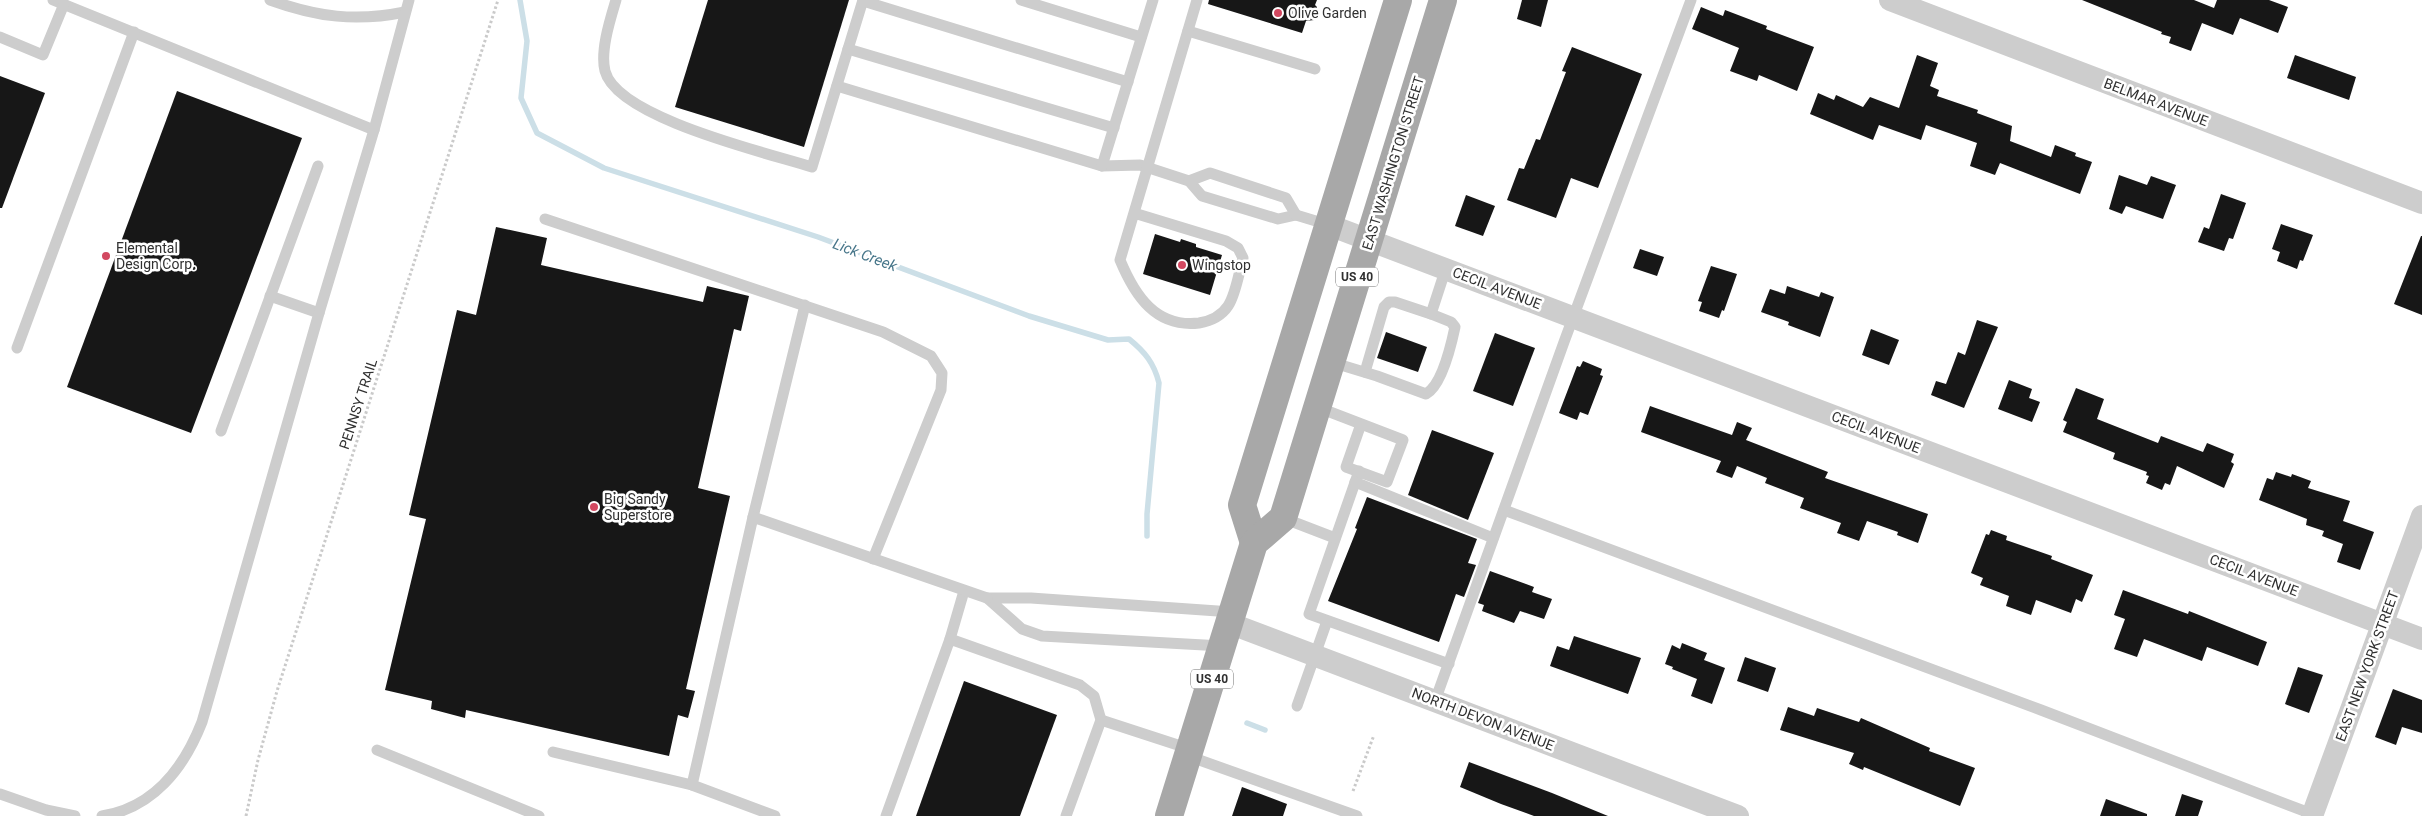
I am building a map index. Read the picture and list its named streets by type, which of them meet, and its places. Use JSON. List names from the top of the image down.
{
  "streets": {
    "main road": ["EAST WASHINGTON STREET", "US 40"],
    "street": [
      "BELMAR AVENUE",
      "CECIL AVENUE",
      "EAST NEW YORK STREET",
      "NORTH DEVON AVENUE"
    ],
    "path": ["PENNSY TRAIL"]
  },
  "crossings": [
    ["EAST WASHINGTON STREET", "CECIL AVENUE"],
    ["US 40", "CECIL AVENUE"],
    ["US 40", "NORTH DEVON AVENUE"],
    ["CECIL AVENUE", "EAST NEW YORK STREET"]
  ],
  "water": ["Lick Creek"],
  "places": [
    "Olive Garden",
    "Elemental Design Corp.",
    "Wingstop",
    "Big Sandy Superstore"
  ]
}
